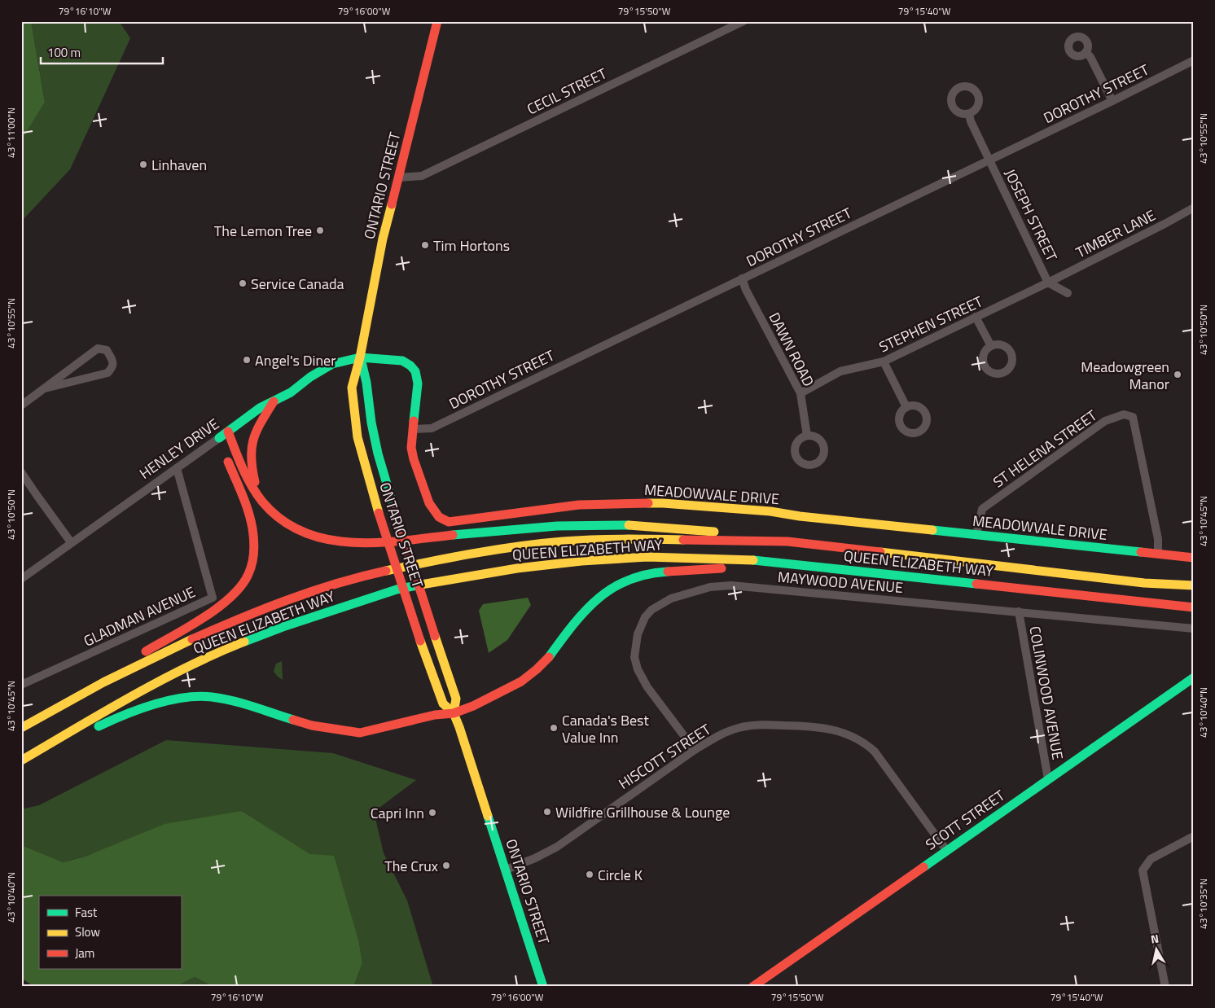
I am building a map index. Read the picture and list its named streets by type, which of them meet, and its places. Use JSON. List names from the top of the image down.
{
  "streets": {
    "main road": [
      "ONTARIO STREET",
      "HENLEY DRIVE",
      "MEADOWVALE DRIVE",
      "QUEEN ELIZABETH WAY",
      "SCOTT STREET"
    ],
    "street": [
      "CECIL STREET",
      "DOROTHY STREET",
      "JOSEPH STREET",
      "TIMBER LANE",
      "STEPHEN STREET",
      "DAWN ROAD",
      "ST HELENA STREET",
      "MAYWOOD AVENUE",
      "GLADMAN AVENUE",
      "COLINWOOD AVENUE",
      "HISCOTT STREET"
    ]
  },
  "crossings": [
    ["CECIL STREET", "ONTARIO STREET"],
    ["DOROTHY STREET", "JOSEPH STREET"],
    ["DOROTHY STREET", "DAWN ROAD"],
    ["DOROTHY STREET", "MEADOWVALE DRIVE"],
    ["ONTARIO STREET", "HENLEY DRIVE"],
    ["ONTARIO STREET", "MEADOWVALE DRIVE"],
    ["ONTARIO STREET", "HISCOTT STREET"],
    ["JOSEPH STREET", "TIMBER LANE"],
    ["JOSEPH STREET", "STEPHEN STREET"],
    ["TIMBER LANE", "STEPHEN STREET"],
    ["STEPHEN STREET", "DAWN ROAD"],
    ["HENLEY DRIVE", "MEADOWVALE DRIVE"],
    ["HENLEY DRIVE", "GLADMAN AVENUE"],
    ["ST HELENA STREET", "MEADOWVALE DRIVE"],
    ["MAYWOOD AVENUE", "COLINWOOD AVENUE"],
    ["MAYWOOD AVENUE", "HISCOTT STREET"],
    ["COLINWOOD AVENUE", "SCOTT STREET"],
    ["HISCOTT STREET", "SCOTT STREET"]
  ],
  "places": [
    "Linhaven",
    "The Lemon Tree",
    "Tim Hortons",
    "Service Canada",
    "Angel's Diner",
    "Meadowgreen Manor",
    "Canada's Best Value Inn",
    "Wildfire Grillhouse & Lounge",
    "Capri Inn",
    "The Crux",
    "Circle K"
  ],
  "legend": ["Fast", "Slow", "Jam"],
  "scale_bar": "100 m",
  "north": "top",
  "coordinates": [
    "79°16'10\"W",
    "79°16'00\"W",
    "79°15'50\"W",
    "79°15'40\"W",
    "43°11'00\"N",
    "43°10'55\"N",
    "43°10'50\"N",
    "43°10'45\"N",
    "43°10'40\"N",
    "43°10'35\"N"
  ]
}
